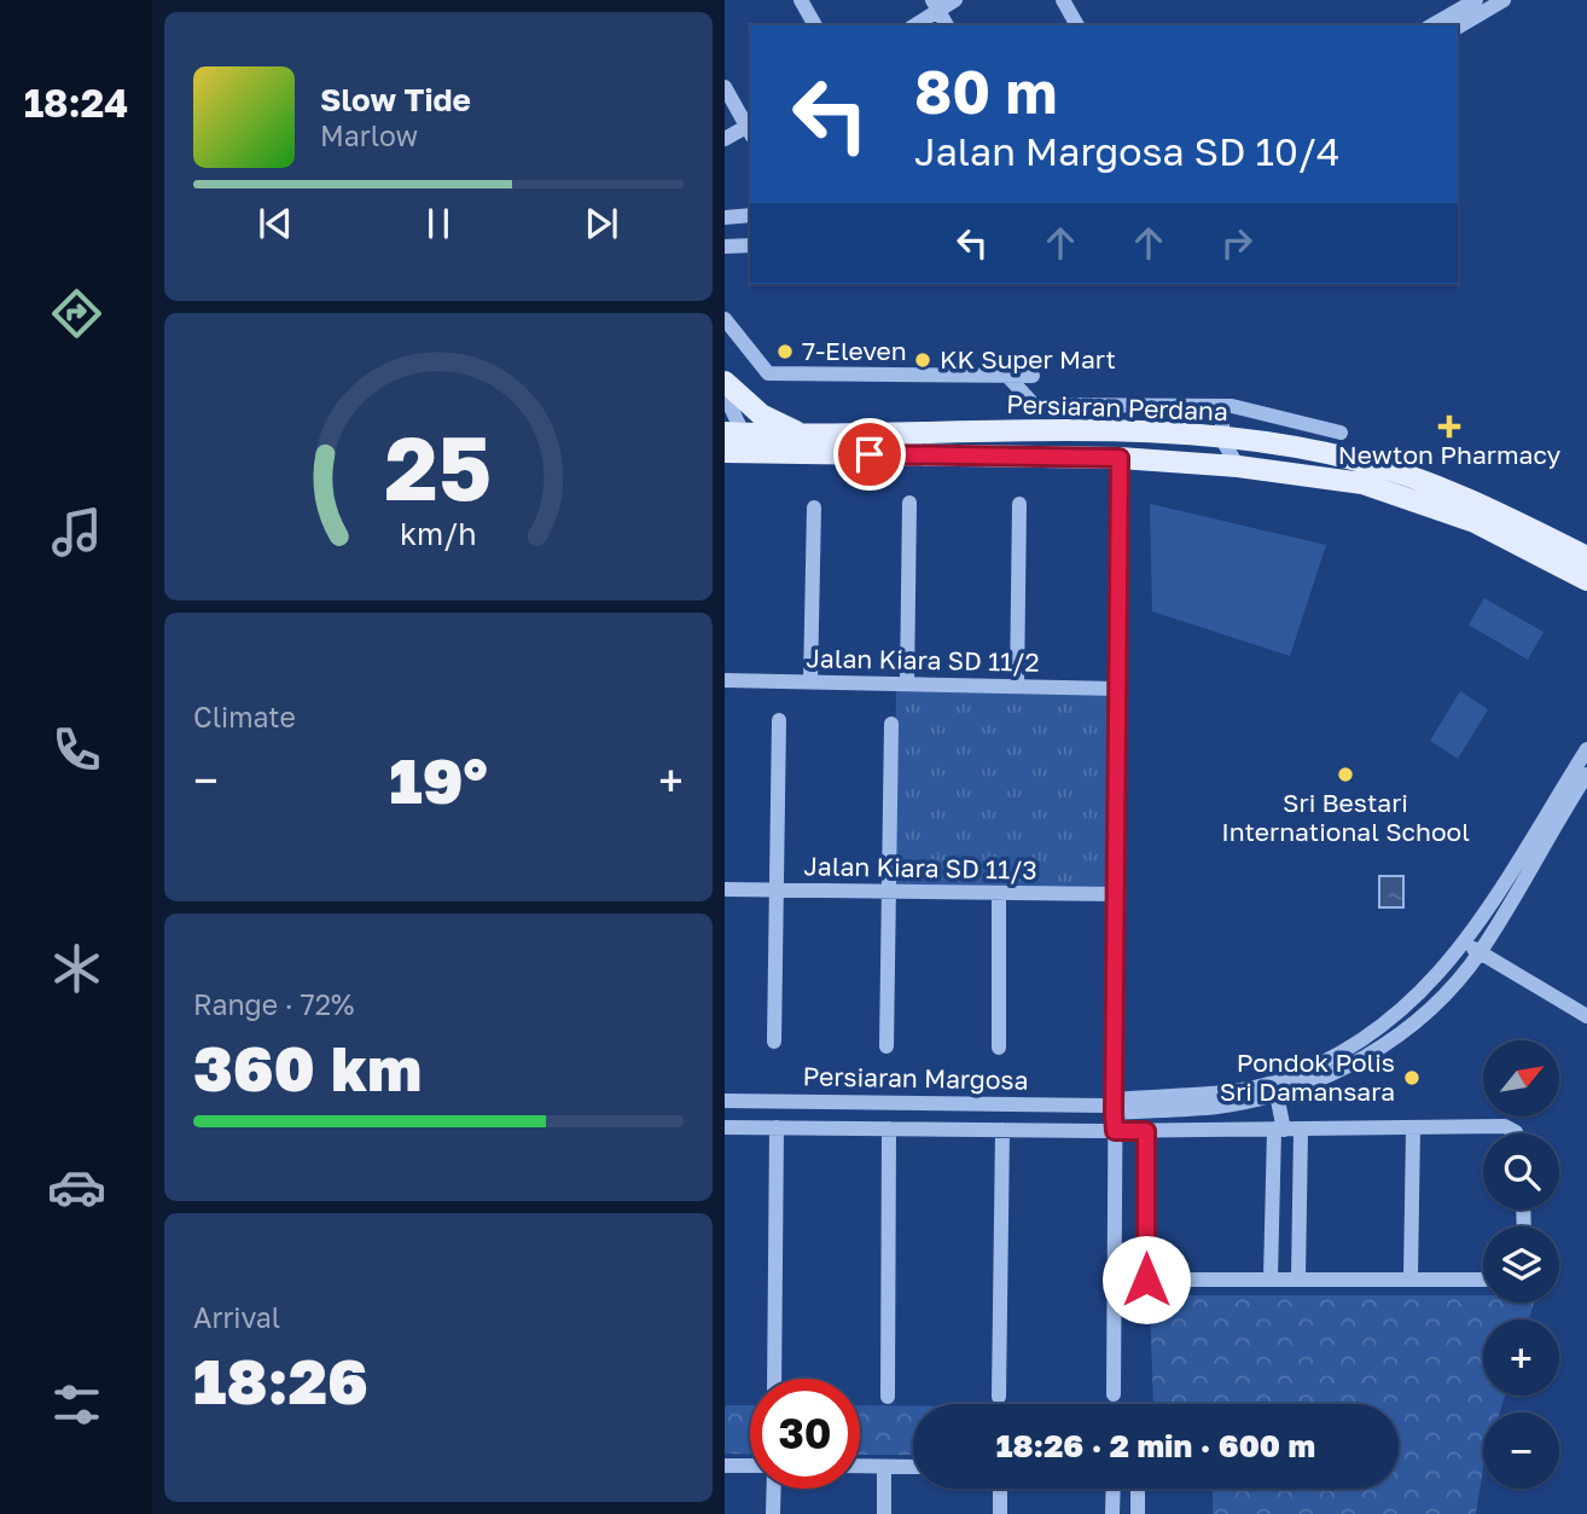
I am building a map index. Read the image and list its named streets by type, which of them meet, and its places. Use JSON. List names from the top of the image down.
{
  "streets": {
    "main road": ["Persiaran Perdana"],
    "street": ["Jalan Kiara SD 11/2", "Jalan Kiara SD 11/3", "Persiaran Margosa"]
  },
  "places": {
    "other": [
      "7-Eleven",
      "KK Super Mart",
      "Sri Bestari International School",
      "Pondok Polis Sri Damansara"
    ],
    "health": ["Newton Pharmacy"]
  },
  "north": "top right",
  "page": {
    "tabs": "18:24",
    "turn": ["80 m", "Jalan Margosa SD 10/4"],
    "song": ["Slow Tide", "Marlow"],
    "tile": [
      "Climate",
      ["Range · 72%", "360 km"],
      ["Arrival", "18:26"]
    ],
    "heat": ["−", "19°", "+"],
    "map_buttons": ["+", "−"],
    "limit": "30",
    "trip": "18:26 · 2 min · 600 m",
    "gauge": ["25", "km/h"]
  }
}
